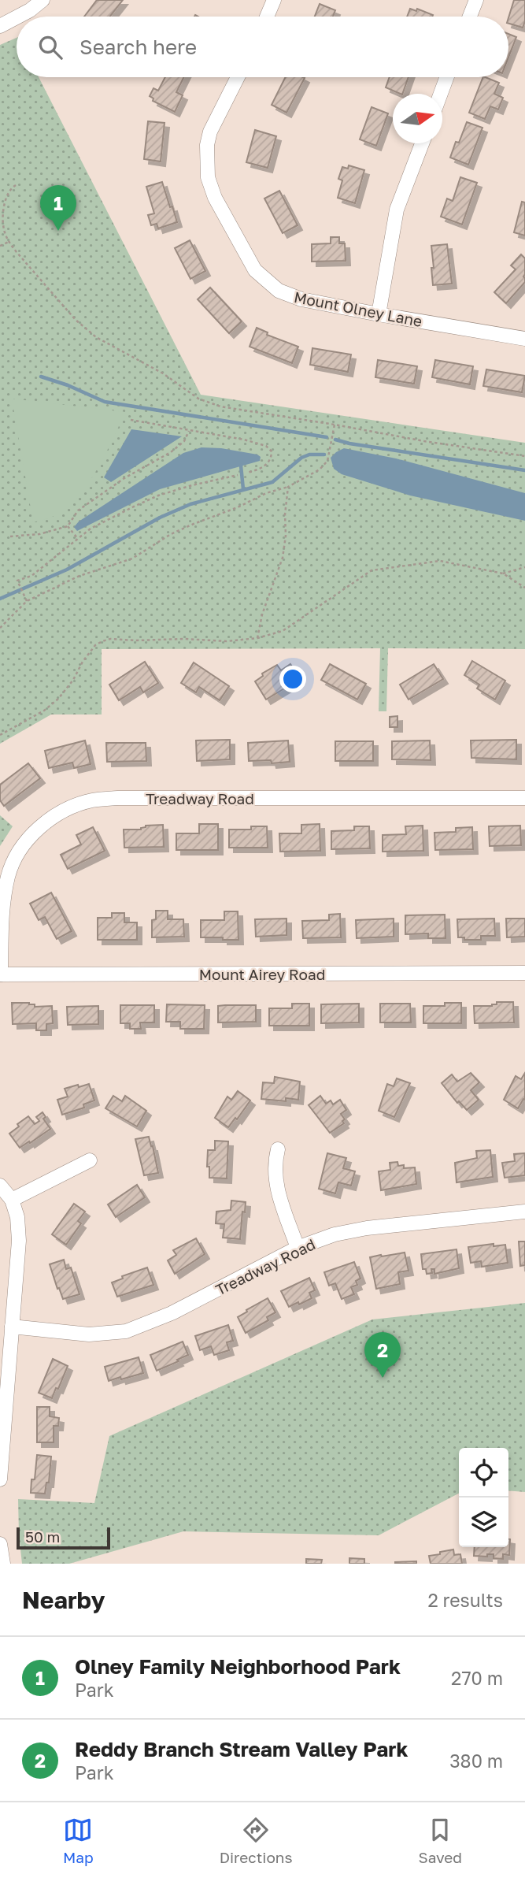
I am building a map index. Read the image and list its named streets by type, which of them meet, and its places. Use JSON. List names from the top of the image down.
{
  "streets": {
    "street": ["Mount Olney Lane", "Treadway Road", "Mount Airey Road"]
  },
  "crossings": [
    ["Treadway Road", "Mount Airey Road"]
  ],
  "scale_bar": "50 m",
  "north": "right",
  "page": {
    "search": "Search here",
    "pins": ["1", "2"],
    "scale": "50 m",
    "heading": ["Nearby", "2 results"],
    "list": [
      {
        "mark": "1",
        "name": "Olney Family Neighborhood Park",
        "note": "Park",
        "value": "270 m"
      },
      {
        "mark": "2",
        "name": "Reddy Branch Stream Valley Park",
        "note": "Park",
        "value": "380 m"
      }
    ],
    "nav": ["Map", "Directions", "Saved"]
  }
}
